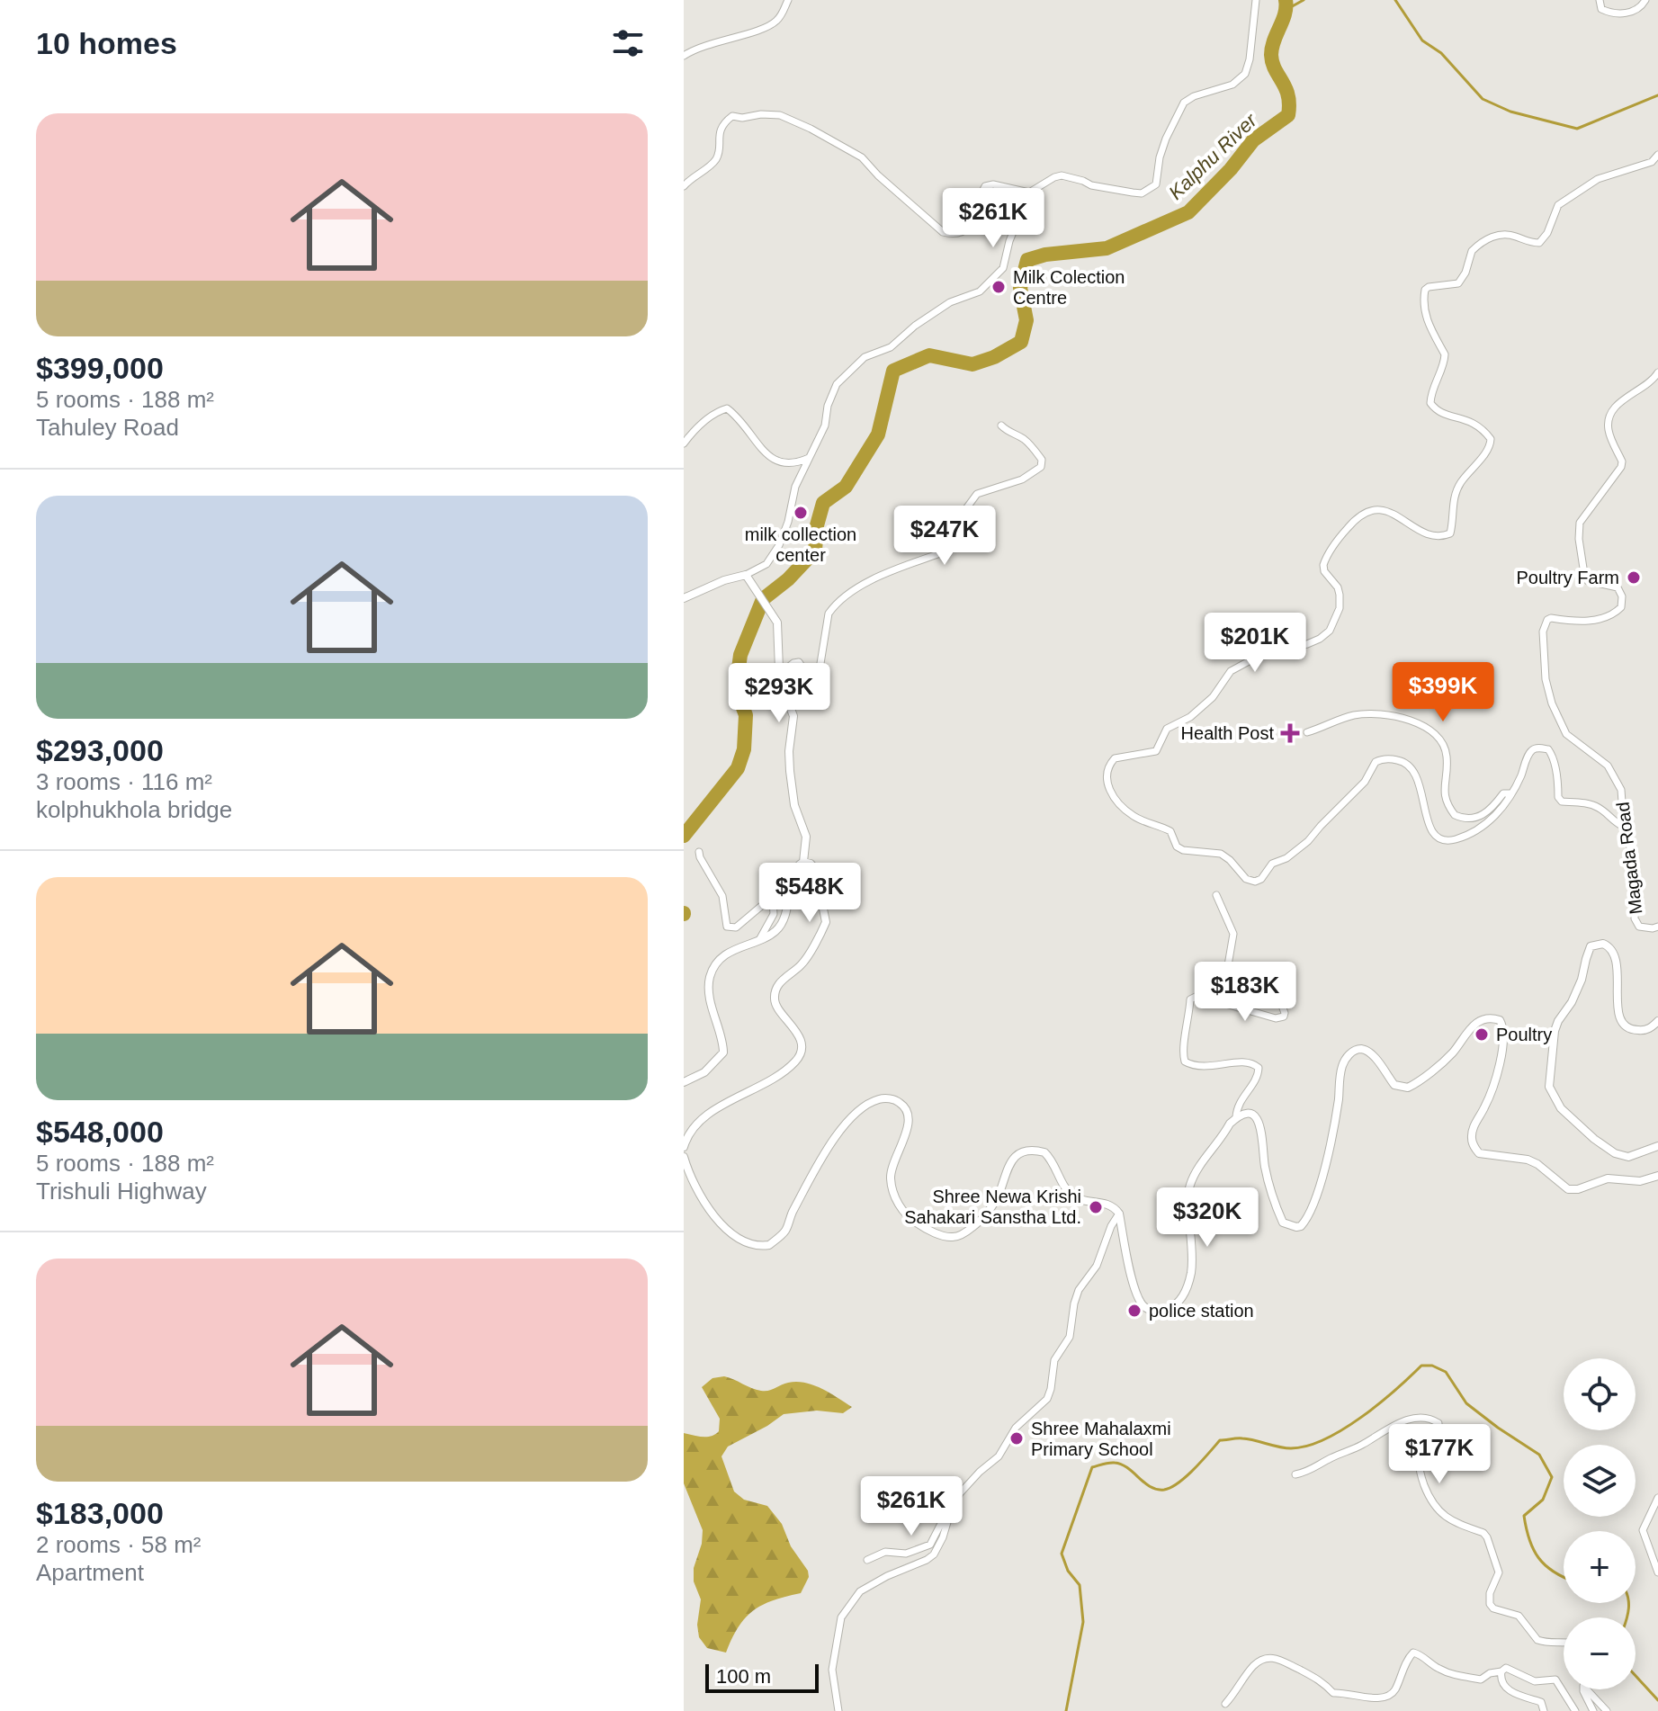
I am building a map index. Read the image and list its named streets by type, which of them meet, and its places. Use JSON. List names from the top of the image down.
{
  "streets": {
    "street": ["Magada Road"]
  },
  "water": ["Kalphu River"],
  "places": {
    "other": [
      "Milk Colection Centre",
      "milk collection center",
      "Poultry Farm",
      "Poultry",
      "Shree Newa Krishi Sahakari Sanstha Ltd.",
      "police station",
      "Shree Mahalaxmi Primary School"
    ],
    "health": ["Health Post"]
  },
  "scale_bar": "100 m",
  "page": {
    "heading": "10 homes",
    "list": [
      {
        "name": "$399,000",
        "note": "5 rooms · 188 m² · Tahuley Road"
      },
      {
        "name": "$293,000",
        "note": "3 rooms · 116 m² · kolphukhola bridge"
      },
      {
        "name": "$548,000",
        "note": "5 rooms · 188 m² · Trishuli Highway"
      },
      {
        "name": "$183,000",
        "note": "2 rooms · 58 m² · Apartment"
      }
    ],
    "price": [
      "$261K",
      "$247K",
      "$201K",
      "$399K",
      "$293K",
      "$548K",
      "$183K",
      "$320K",
      "$177K",
      "$261K"
    ],
    "map_buttons": ["+", "−"],
    "scale": "100 m"
  }
}
